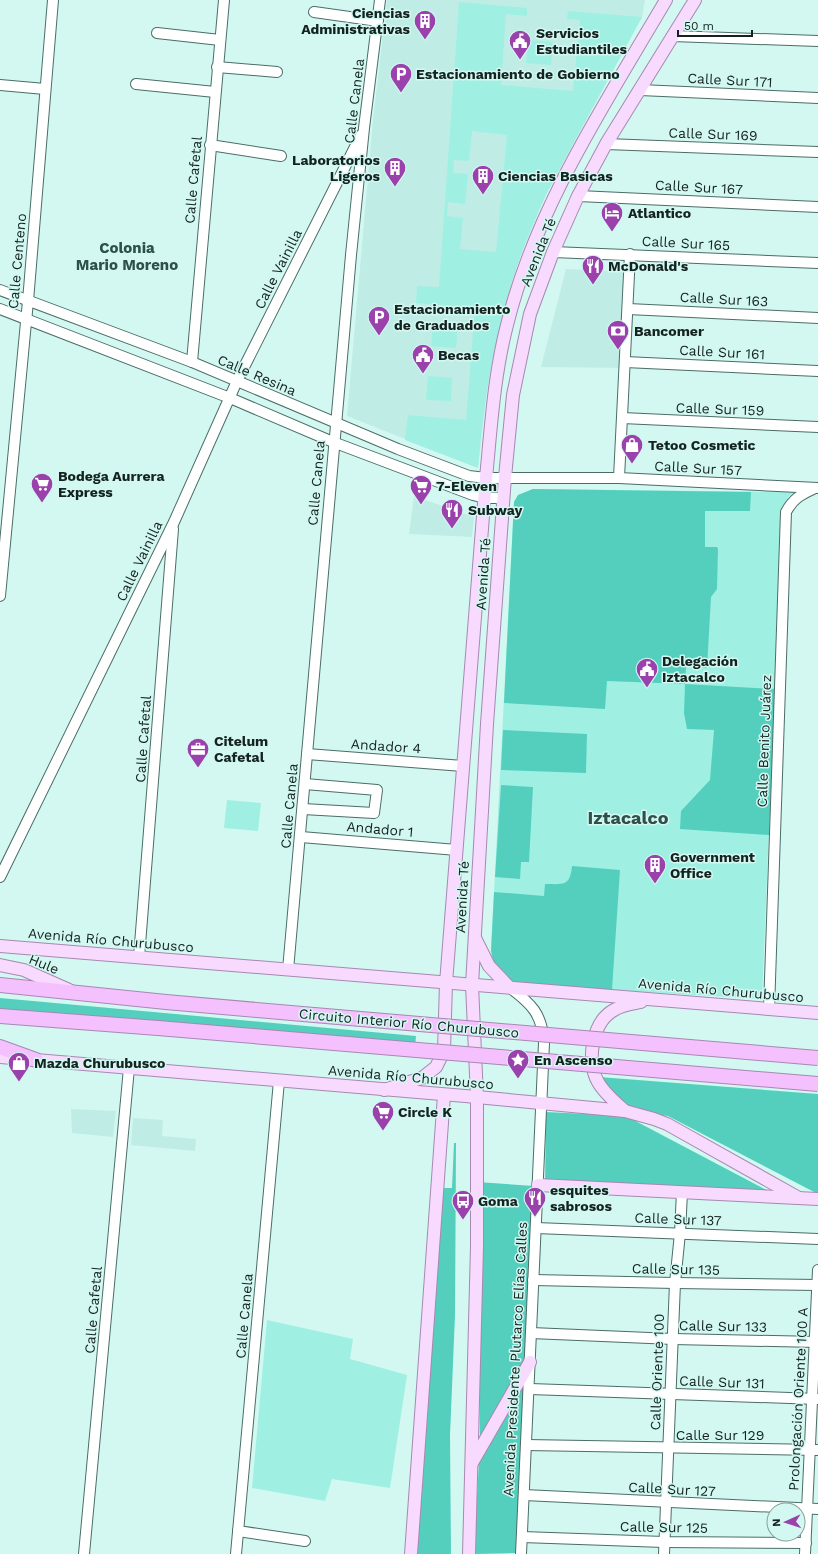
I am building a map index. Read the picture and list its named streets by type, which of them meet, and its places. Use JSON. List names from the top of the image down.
{
  "streets": {
    "highway": ["Circuito Interior Río Churubusco"],
    "main road": ["Avenida Té", "Avenida Río Churubusco", "Hule"],
    "street": [
      "Calle Sur 171",
      "Calle Canela",
      "Calle Sur 169",
      "Calle Cafetal",
      "Calle Sur 167",
      "Calle Sur 165",
      "Calle Centeno",
      "Calle Vainilla",
      "Calle Sur 163",
      "Calle Sur 161",
      "Calle Resina",
      "Calle Sur 159",
      "Calle Sur 157",
      "Calle Benito Juárez",
      "Andador 4",
      "Andador 1",
      "Calle Sur 137",
      "Calle Sur 135",
      "Calle Sur 133",
      "Avenida Presidente Plutarco Elías Calles",
      "Calle Oriente 100",
      "Calle Sur 131",
      "Prolongación Oriente 100 A",
      "Calle Sur 129",
      "Calle Sur 127",
      "Calle Sur 125"
    ]
  },
  "crossings": [
    ["Calle Sur 171", "Avenida Té"],
    ["Calle Canela", "Calle Vainilla"],
    ["Calle Canela", "Calle Resina"],
    ["Calle Canela", "Andador 4"],
    ["Calle Canela", "Andador 1"],
    ["Calle Canela", "Avenida Río Churubusco"],
    ["Calle Sur 169", "Avenida Té"],
    ["Calle Cafetal", "Calle Vainilla"],
    ["Calle Cafetal", "Calle Resina"],
    ["Calle Cafetal", "Avenida Río Churubusco"],
    ["Calle Sur 167", "Avenida Té"],
    ["Calle Sur 165", "Avenida Té"],
    ["Avenida Té", "Calle Resina"],
    ["Avenida Té", "Calle Sur 157"],
    ["Avenida Té", "Andador 4"],
    ["Avenida Té", "Andador 1"],
    ["Avenida Té", "Avenida Río Churubusco"],
    ["Calle Centeno", "Calle Resina"],
    ["Calle Vainilla", "Calle Resina"],
    ["Calle Resina", "Calle Sur 157"],
    ["Calle Sur 157", "Calle Benito Juárez"],
    ["Calle Benito Juárez", "Avenida Río Churubusco"],
    ["Avenida Río Churubusco", "Avenida Presidente Plutarco Elías Calles"],
    ["Avenida Río Churubusco", "Calle Oriente 100"],
    ["Hule", "Circuito Interior Río Churubusco"],
    ["Calle Sur 137", "Avenida Presidente Plutarco Elías Calles"],
    ["Calle Sur 137", "Calle Oriente 100"],
    ["Calle Sur 135", "Avenida Presidente Plutarco Elías Calles"],
    ["Calle Sur 135", "Calle Oriente 100"],
    ["Calle Sur 135", "Prolongación Oriente 100 A"],
    ["Calle Sur 133", "Avenida Presidente Plutarco Elías Calles"],
    ["Calle Sur 133", "Calle Oriente 100"],
    ["Calle Sur 133", "Prolongación Oriente 100 A"],
    ["Avenida Presidente Plutarco Elías Calles", "Calle Sur 131"],
    ["Avenida Presidente Plutarco Elías Calles", "Calle Sur 129"],
    ["Avenida Presidente Plutarco Elías Calles", "Calle Sur 127"],
    ["Avenida Presidente Plutarco Elías Calles", "Calle Sur 125"],
    ["Calle Oriente 100", "Calle Sur 131"],
    ["Calle Oriente 100", "Calle Sur 129"],
    ["Calle Oriente 100", "Calle Sur 127"],
    ["Calle Oriente 100", "Calle Sur 125"],
    ["Calle Sur 131", "Prolongación Oriente 100 A"],
    ["Prolongación Oriente 100 A", "Calle Sur 129"],
    ["Prolongación Oriente 100 A", "Calle Sur 127"],
    ["Prolongación Oriente 100 A", "Calle Sur 125"]
  ],
  "districts": ["Colonia Mario Moreno", "Iztacalco"],
  "places": {
    "building": [
      "Ciencias Administrativas",
      "Laboratorios Ligeros",
      "Ciencias Basicas",
      "Government Office"
    ],
    "public building": ["Servicios Estudiantiles", "Becas", "Delegación Iztacalco"],
    "parking": ["Estacionamiento de Gobierno", "Estacionamiento de Graduados"],
    "hotel": ["Atlantico"],
    "restaurant": ["McDonald's", "Subway", "esquites sabrosos"],
    "bank": ["Bancomer"],
    "shop": ["Tetoo Cosmetic", "Mazda Churubusco"],
    "supermarket": ["Bodega Aurrera Express", "7-Eleven", "Circle K"],
    "office": ["Citelum Cafetal"],
    "place": ["En Ascenso"],
    "bus stop": ["Goma"]
  },
  "scale_bar": "50 m",
  "north": "left"
}
